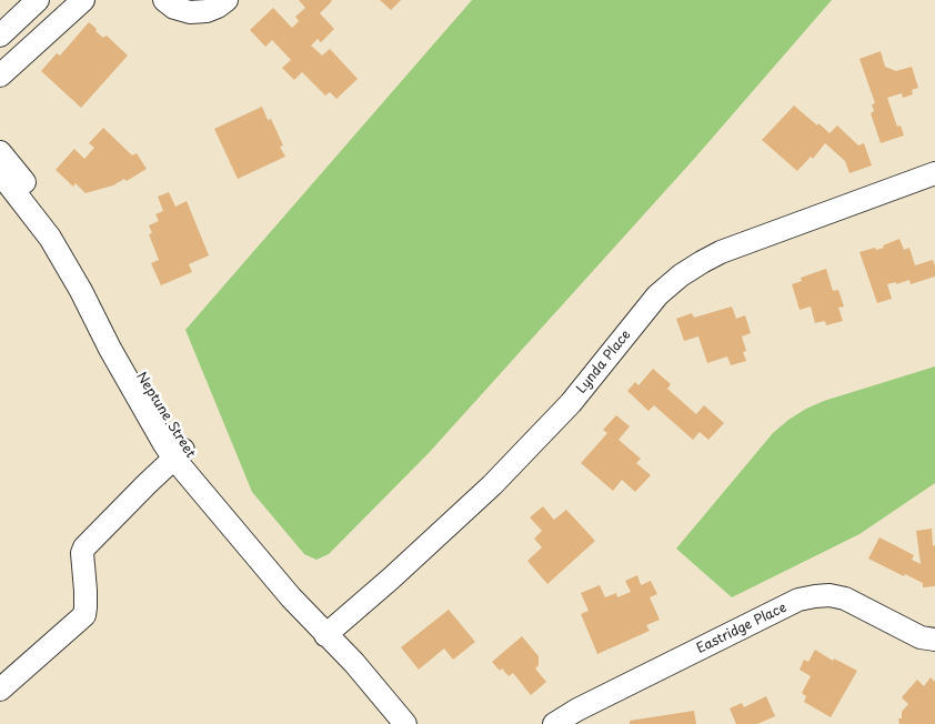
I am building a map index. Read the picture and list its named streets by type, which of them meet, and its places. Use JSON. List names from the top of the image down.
{
  "streets": {
    "street": ["Lynda Place", "Neptune Street", "Eastridge Place"]
  },
  "crossings": [
    ["Lynda Place", "Neptune Street"]
  ]
}
